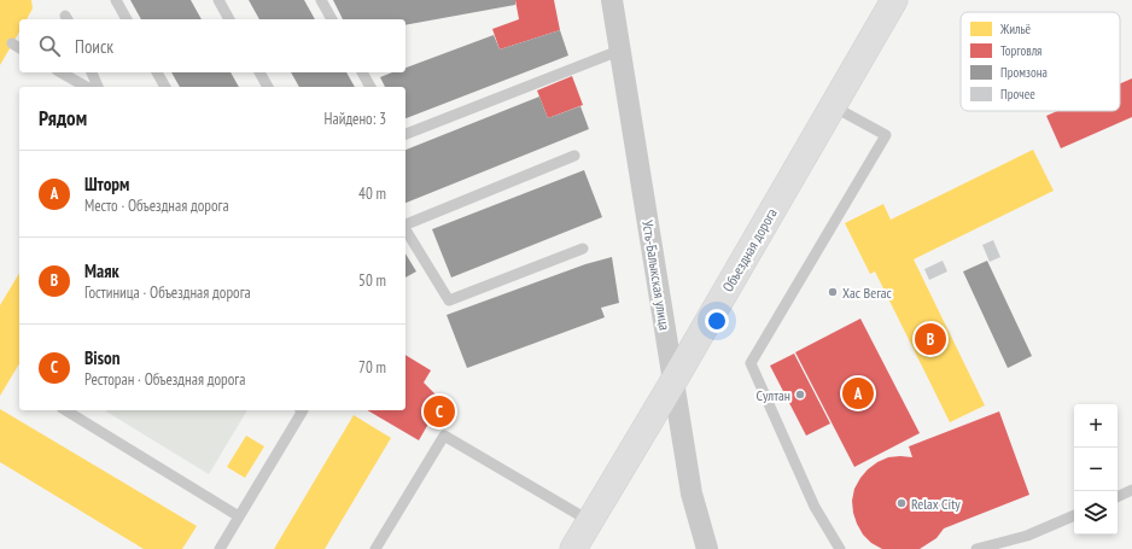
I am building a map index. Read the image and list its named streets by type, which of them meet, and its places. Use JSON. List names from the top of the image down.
{
  "streets": {
    "main road": ["Объездная дорога"],
    "street": ["Усть-Балыкская улица"]
  },
  "crossings": [
    ["Объездная дорога", "Усть-Балыкская улица"]
  ],
  "places": ["Хас Вегас", "Султан", "Relax City"],
  "legend": [
    "Жильё",
    "Торговля",
    "Промзона",
    "Прочее"
  ],
  "page": {
    "search": "Поиск",
    "heading": ["Рядом", "Найдено: 3"],
    "list": [
      {
        "mark": "A",
        "name": "Шторм",
        "note": "Место · Объездная дорога",
        "value": "40 m"
      },
      {
        "mark": "B",
        "name": "Маяк",
        "note": "Гостиница · Объездная дорога",
        "value": "50 m"
      },
      {
        "mark": "C",
        "name": "Bison",
        "note": "Ресторан · Объездная дорога",
        "value": "70 m"
      }
    ],
    "pins": ["B", "A", "C"],
    "map_buttons": ["+", "−"]
  }
}
